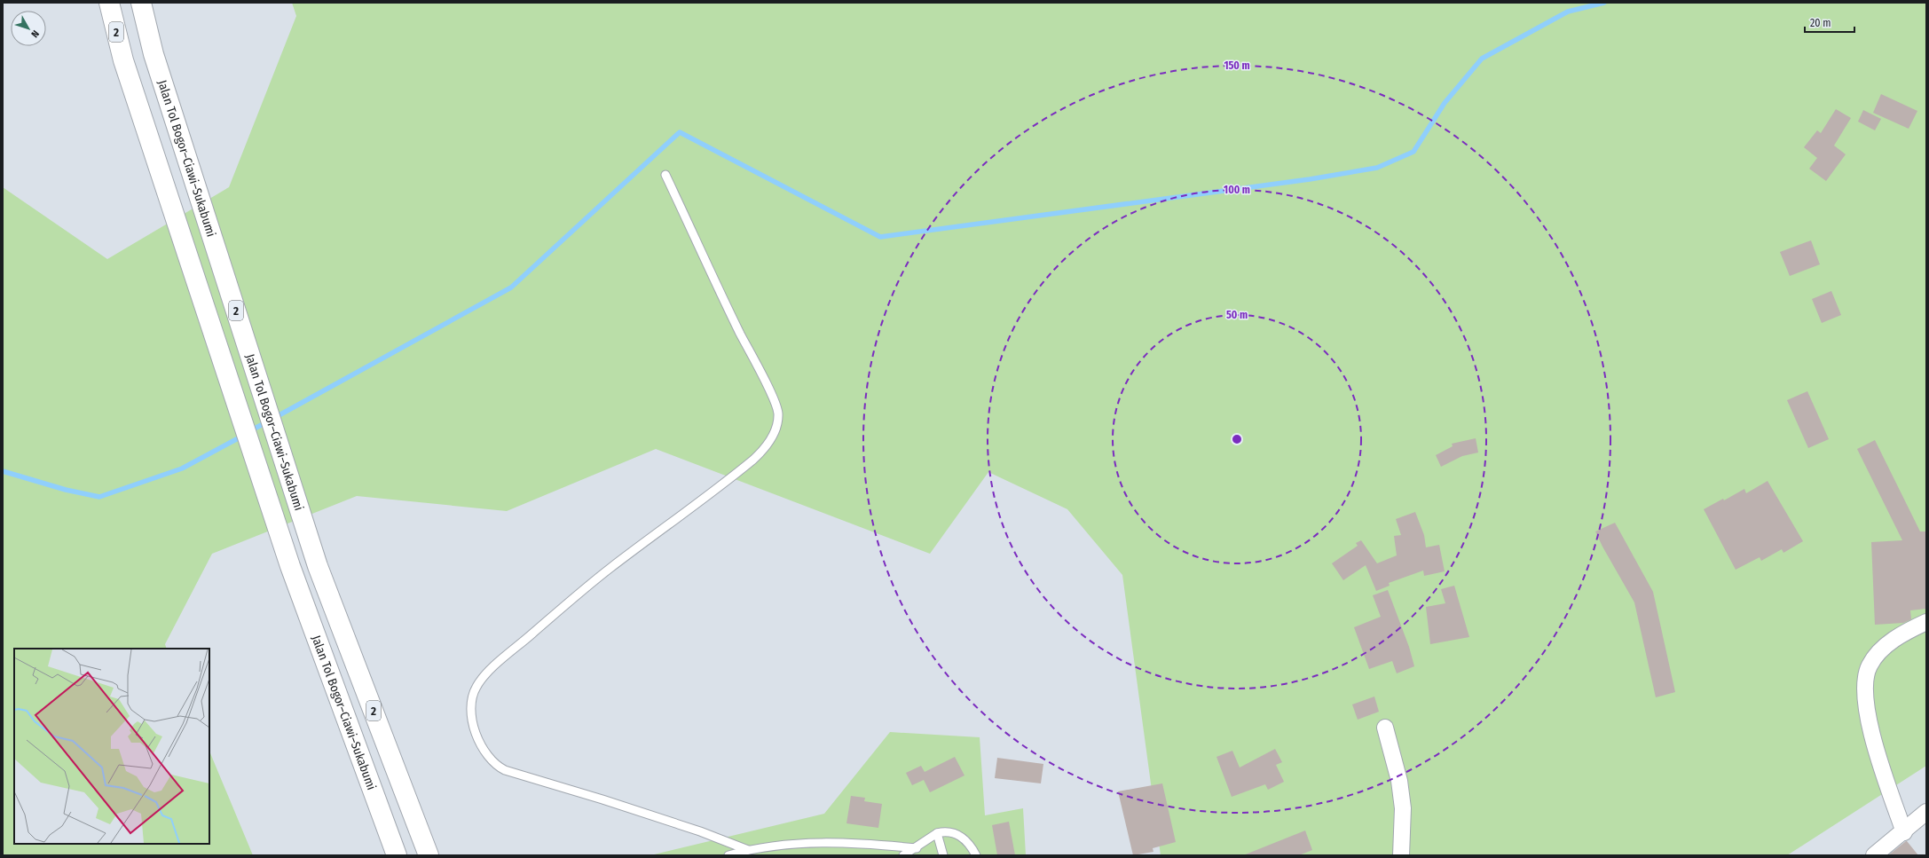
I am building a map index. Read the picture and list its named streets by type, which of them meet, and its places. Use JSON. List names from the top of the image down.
{
  "streets": {
    "highway": ["2", "Jalan Tol Bogor–Ciawi–Sukabumi"]
  },
  "scale_bar": "20 m",
  "north": "bottom right",
  "rings": ["150 m", "100 m", "50 m"]
}
